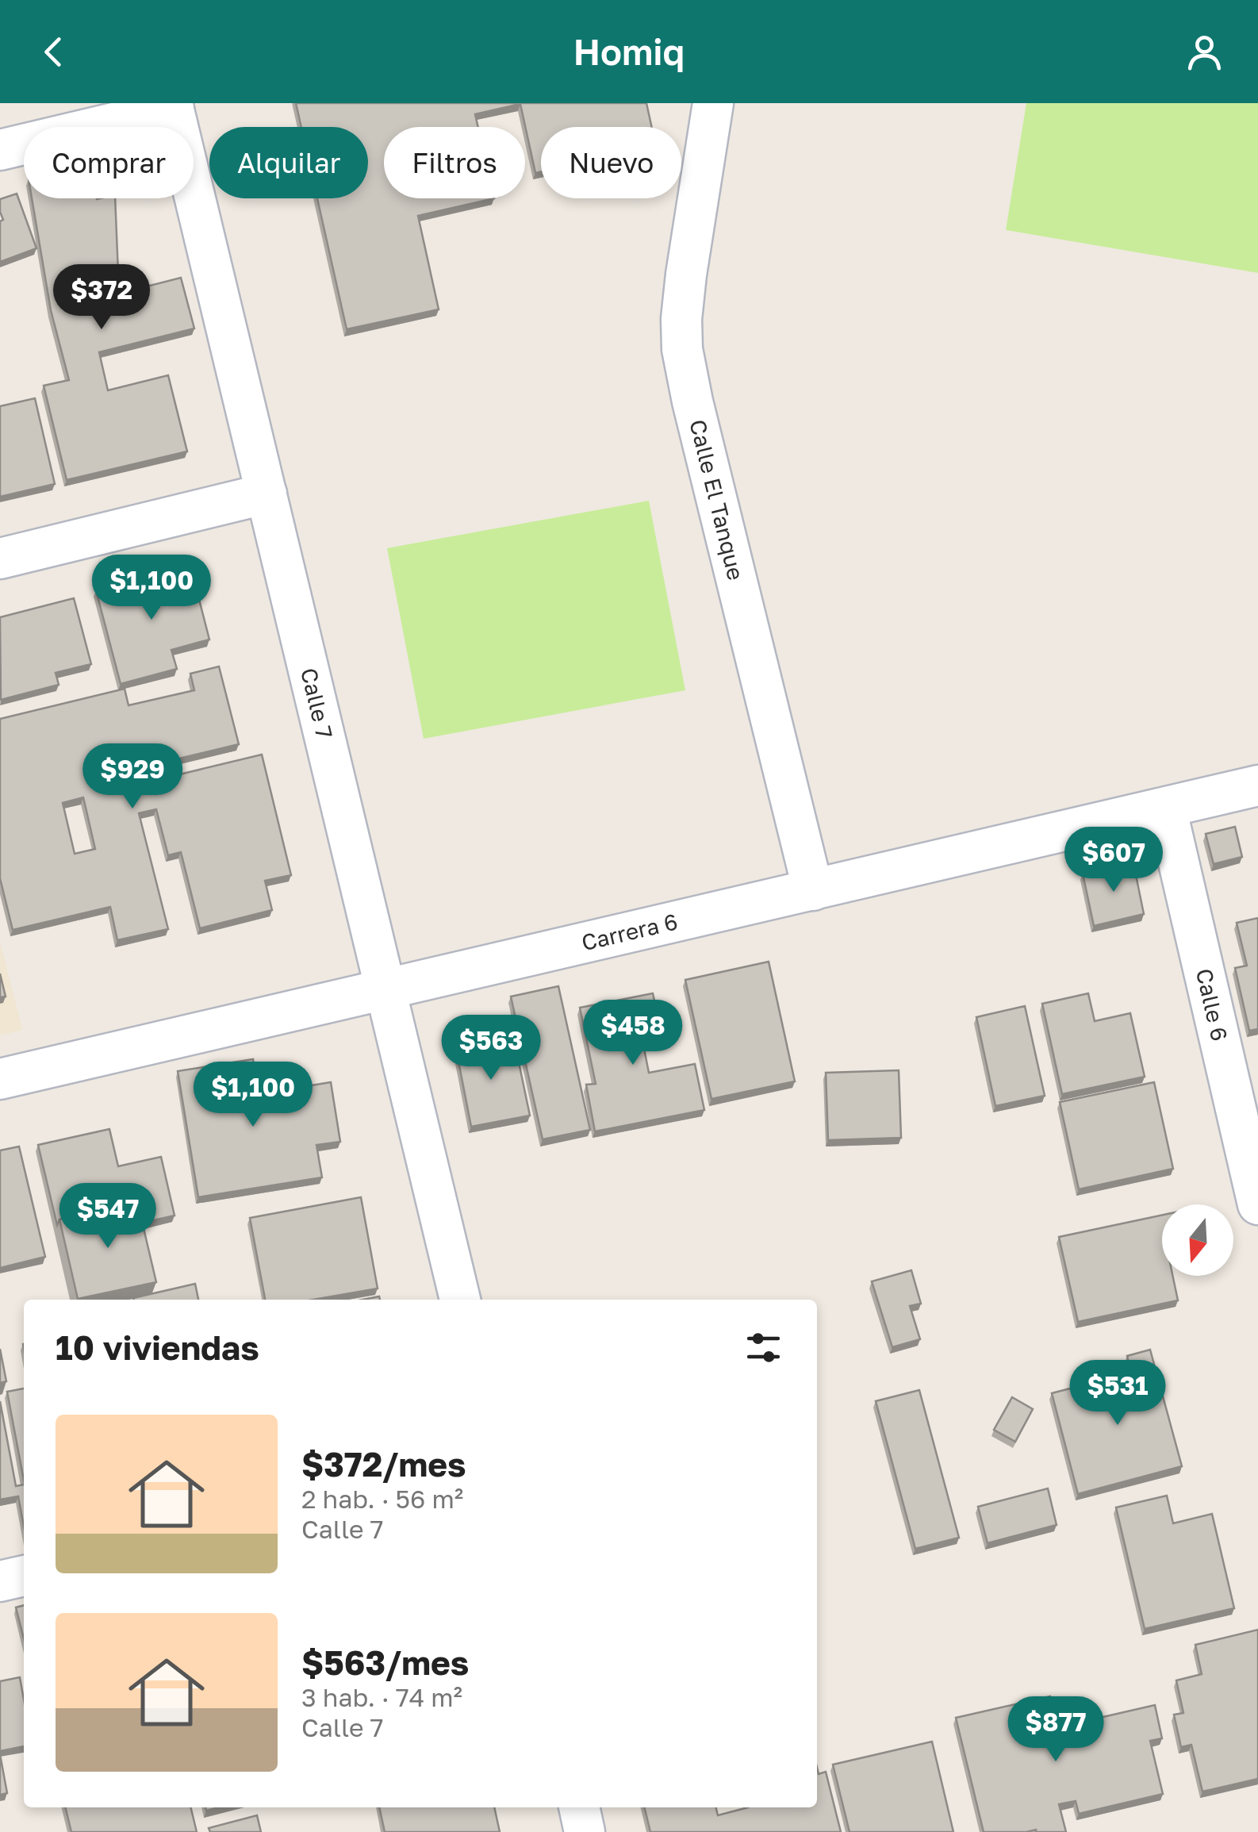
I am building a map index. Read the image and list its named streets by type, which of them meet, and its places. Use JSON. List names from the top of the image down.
{
  "streets": {
    "street": [
      "Calle El Tanque",
      "Calle 7",
      "Carrera 6",
      "Calle 6"
    ]
  },
  "crossings": [
    ["Calle El Tanque", "Carrera 6"],
    ["Calle 7", "Carrera 6"],
    ["Carrera 6", "Calle 6"]
  ],
  "north": "bottom",
  "page": {
    "header": "Homiq",
    "chip": [
      "Comprar",
      "Alquilar",
      "Filtros",
      "Nuevo"
    ],
    "price": [
      "$372",
      "$1,100",
      "$929",
      "$607",
      "$458",
      "$563",
      "$1,100",
      "$547",
      "$531",
      "$877"
    ],
    "heading": "10 viviendas",
    "list": [
      {
        "name": "$372/mes",
        "note": "2 hab. · 56 m² · Calle 7"
      },
      {
        "name": "$563/mes",
        "note": "3 hab. · 74 m² · Calle 7"
      }
    ]
  }
}
